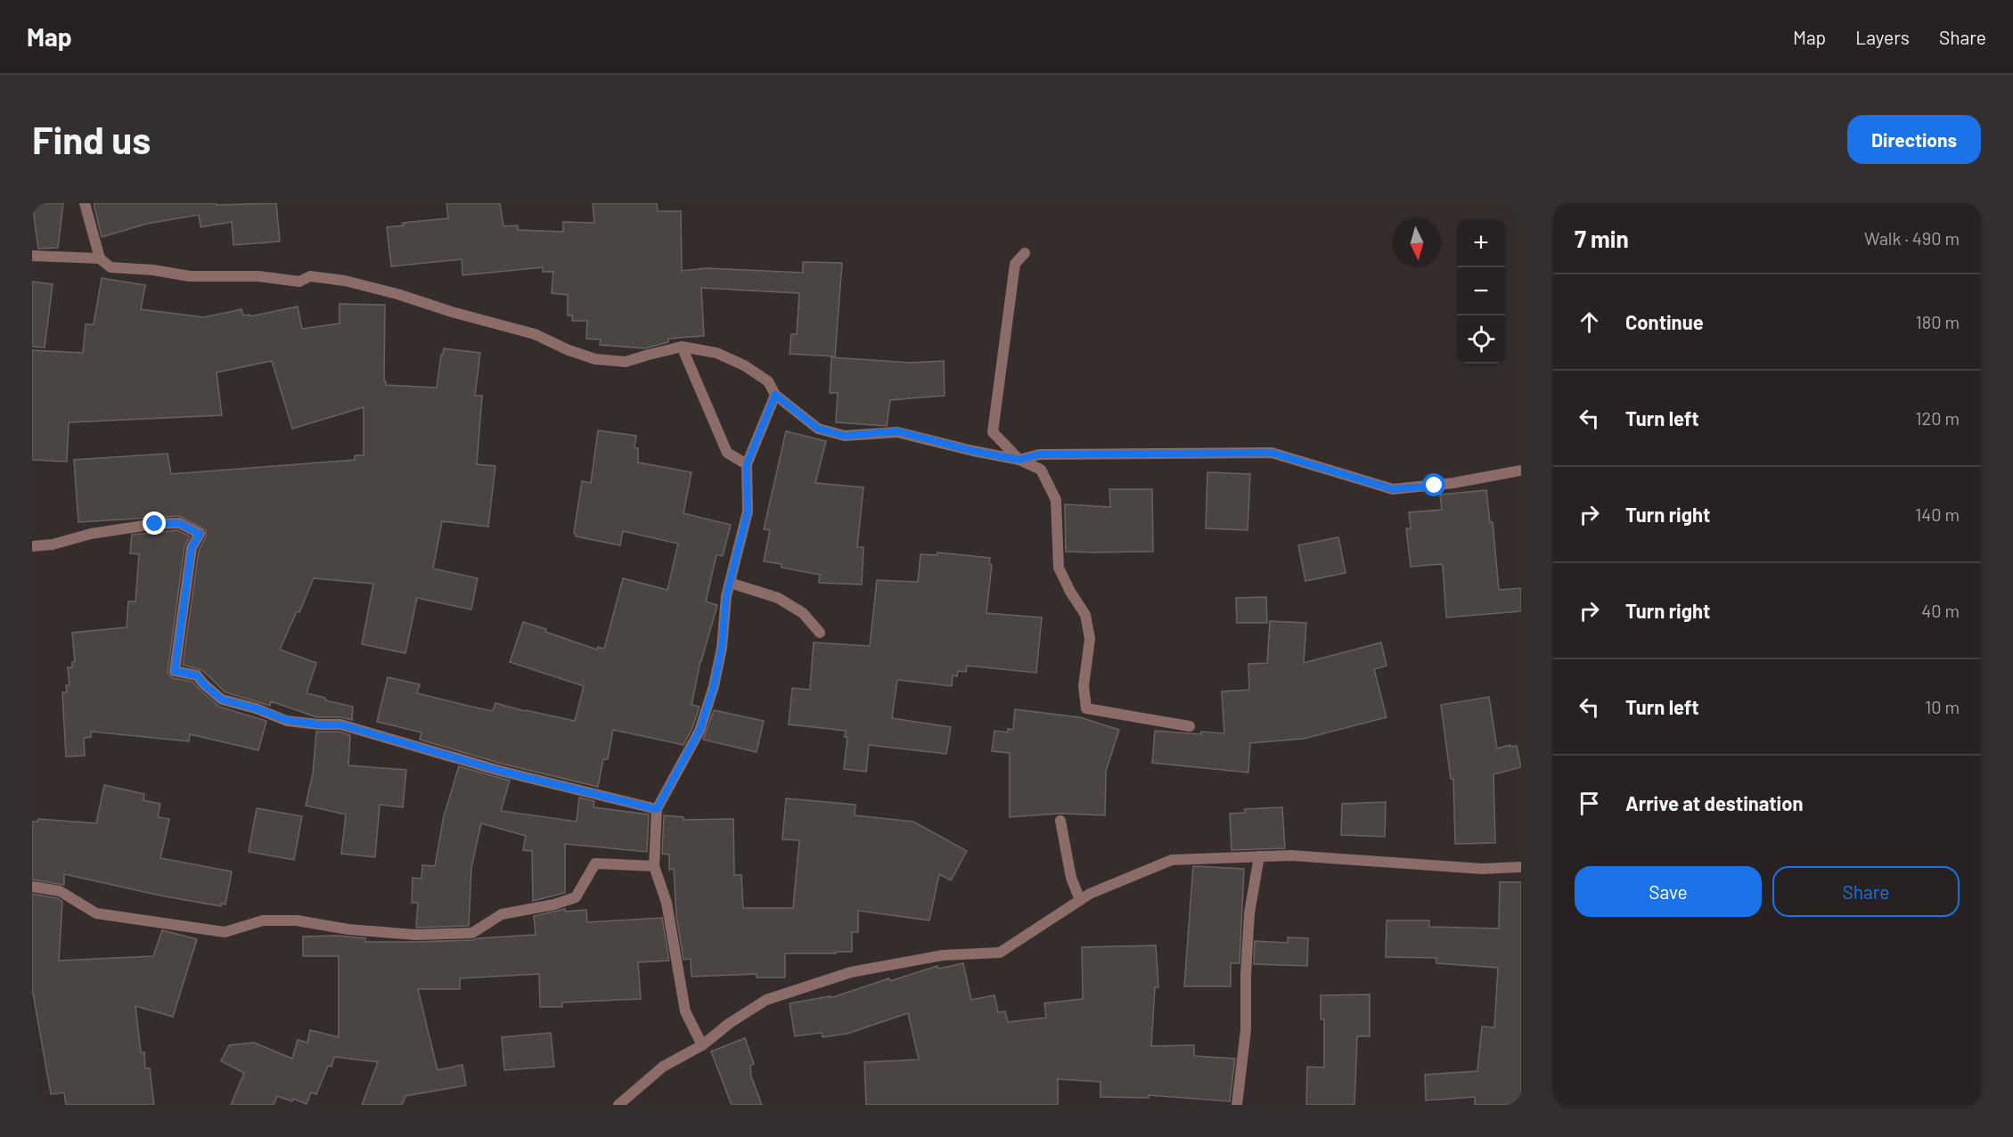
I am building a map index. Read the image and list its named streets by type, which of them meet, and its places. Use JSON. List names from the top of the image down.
{
  "north": "bottom",
  "page": {
    "header": "Map",
    "nav": ["Map", "Layers", "Share"],
    "buttons": [
      "Directions",
      ["Save", "Share"]
    ],
    "title": "Find us",
    "heading": ["7 min", "Walk · 490 m"],
    "map_buttons": ["+", "−"],
    "list": [
      ["Continue", "180 m"],
      ["Turn left", "120 m"],
      ["Turn right", "140 m"],
      ["Turn right", "40 m"],
      ["Turn left", "10 m"],
      "Arrive at destination"
    ]
  }
}
